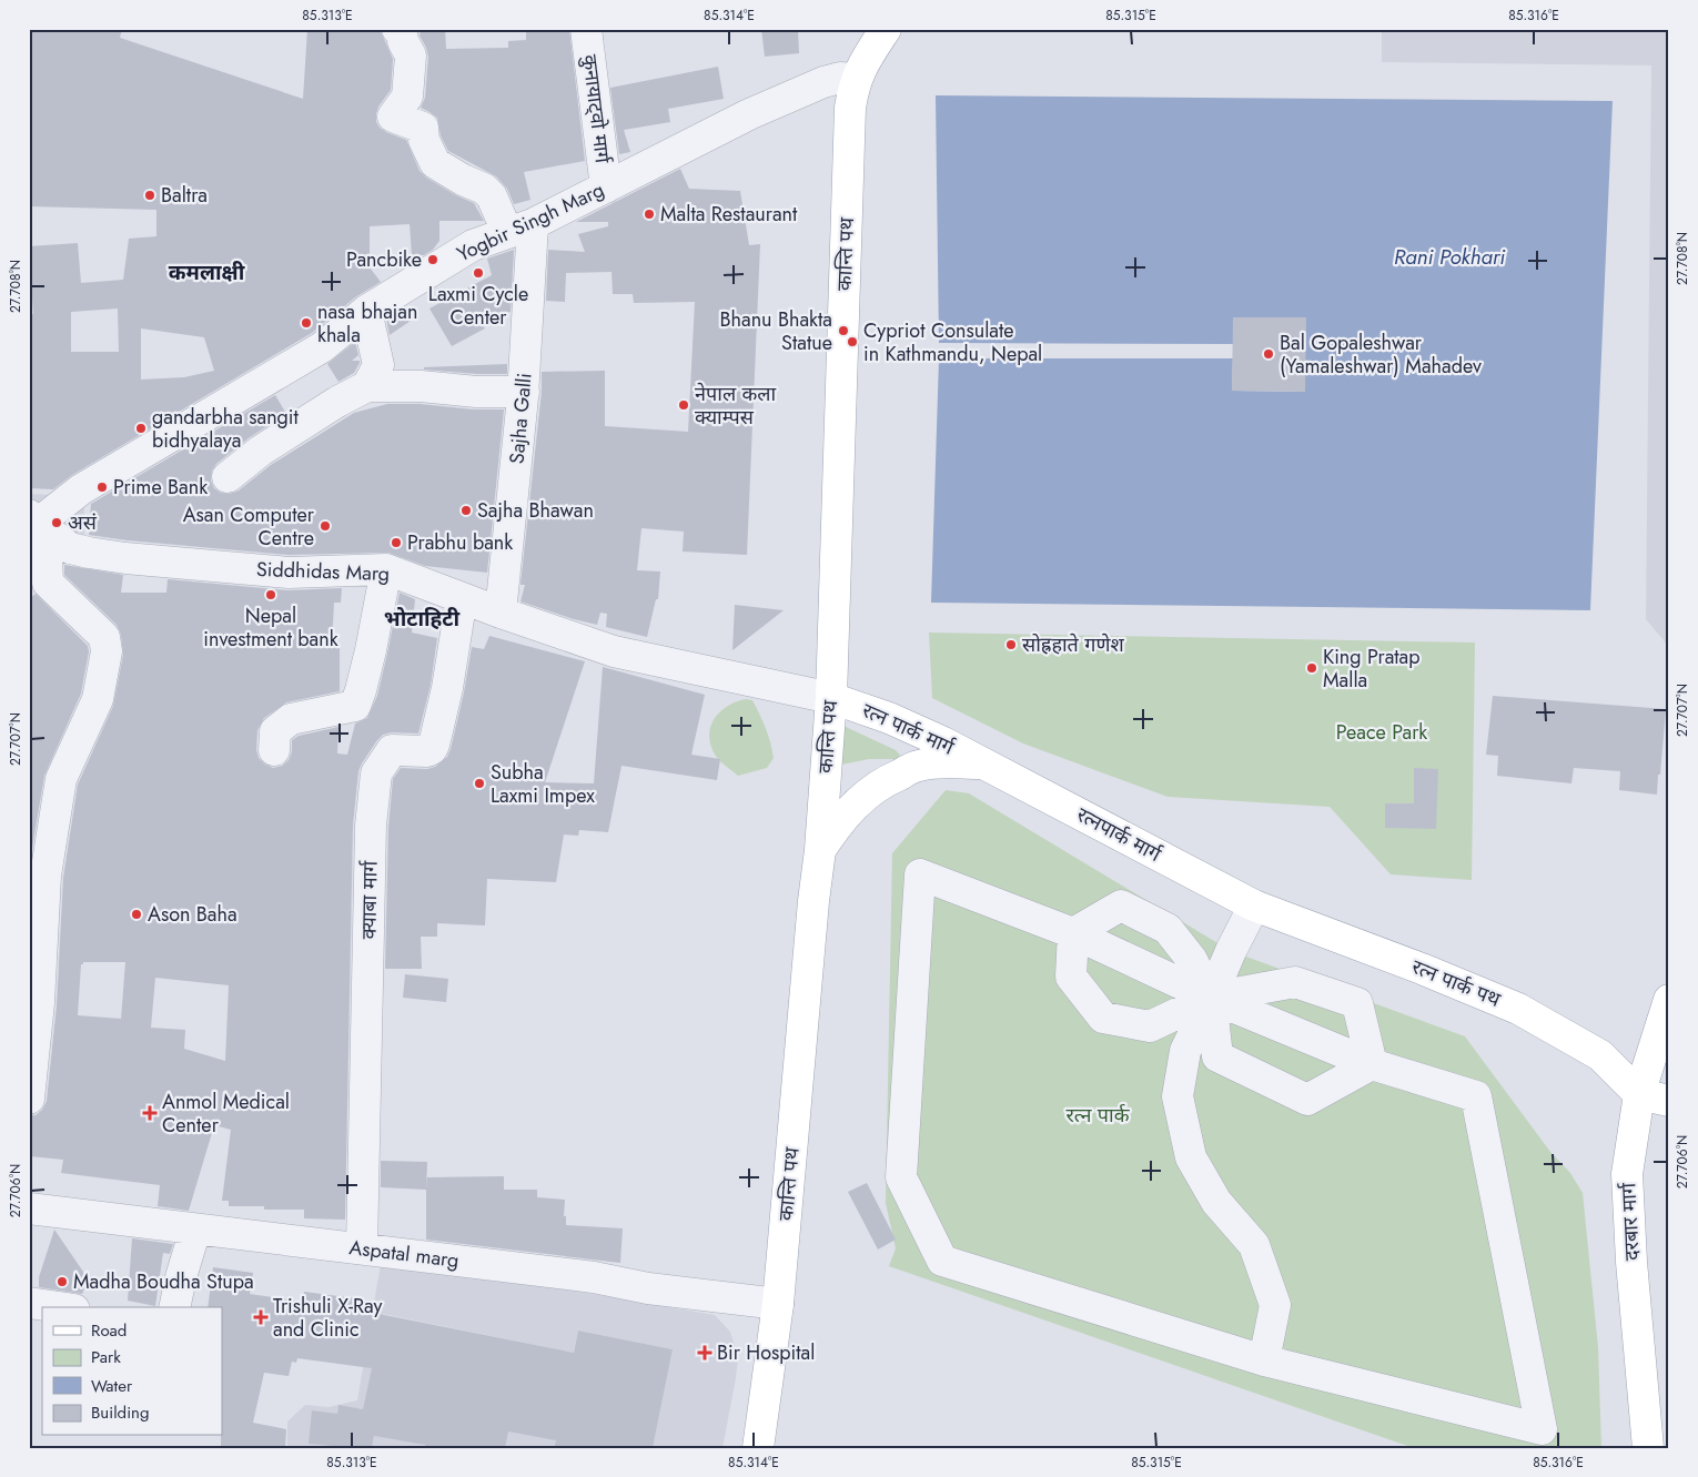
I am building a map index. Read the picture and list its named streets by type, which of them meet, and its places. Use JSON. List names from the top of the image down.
{
  "streets": {
    "main road": [
      "कान्ति पथ",
      "रत्न पार्क मार्ग",
      "रत्नपार्क मार्ग",
      "रत्न पार्क पथ",
      "दरबार मार्ग"
    ],
    "street": [
      "कुनायाट्वो मार्ग",
      "Yogbir Singh Marg",
      "Sajha Galli",
      "Siddhidas Marg",
      "क्याबा मार्ग",
      "Aspatal marg"
    ]
  },
  "crossings": [
    ["कुनायाट्वो मार्ग", "Yogbir Singh Marg"],
    ["Yogbir Singh Marg", "कान्ति पथ"],
    ["Yogbir Singh Marg", "Sajha Galli"],
    ["Yogbir Singh Marg", "Siddhidas Marg"],
    ["कान्ति पथ", "Siddhidas Marg"],
    ["कान्ति पथ", "रत्न पार्क मार्ग"],
    ["कान्ति पथ", "Aspatal marg"],
    ["Sajha Galli", "Siddhidas Marg"],
    ["Siddhidas Marg", "रत्न पार्क मार्ग"],
    ["Siddhidas Marg", "क्याबा मार्ग"],
    ["रत्न पार्क मार्ग", "रत्नपार्क मार्ग"],
    ["रत्नपार्क मार्ग", "रत्न पार्क पथ"],
    ["क्याबा मार्ग", "Aspatal marg"],
    ["रत्न पार्क पथ", "दरबार मार्ग"]
  ],
  "districts": ["कमलाक्षी", "भोटाहिटी"],
  "water": ["Rani Pokhari"],
  "parks": ["Peace Park", "रत्न पार्क"],
  "places": {
    "other": [
      "Baltra",
      "Malta Restaurant",
      "Pancbike",
      "Laxmi Cycle Center",
      "nasa bhajan khala",
      "Bhanu Bhakta Statue",
      "Cypriot Consulate in Kathmandu, Nepal",
      "Bal Gopaleshwar (Yamaleshwar) Mahadev",
      "नेपाल कला क्याम्पस",
      "gandarbha sangit bidhyalaya",
      "Prime Bank",
      "Sajha Bhawan",
      "असं",
      "Asan Computer Centre",
      "Prabhu bank",
      "Nepal investment bank",
      "सोह्रहाते गणेश",
      "King Pratap Malla",
      "Subha Laxmi Impex",
      "Ason Baha",
      "Madha Boudha Stupa"
    ],
    "health": ["Anmol Medical Center", "Trishuli X-Ray and Clinic", "Bir Hospital"]
  },
  "legend": [
    "Road",
    "Park",
    "Water",
    "Building"
  ],
  "coordinates": [
    "85.313°E",
    "85.314°E",
    "85.315°E",
    "85.316°E",
    "27.708°N",
    "27.707°N",
    "27.706°N"
  ]
}
